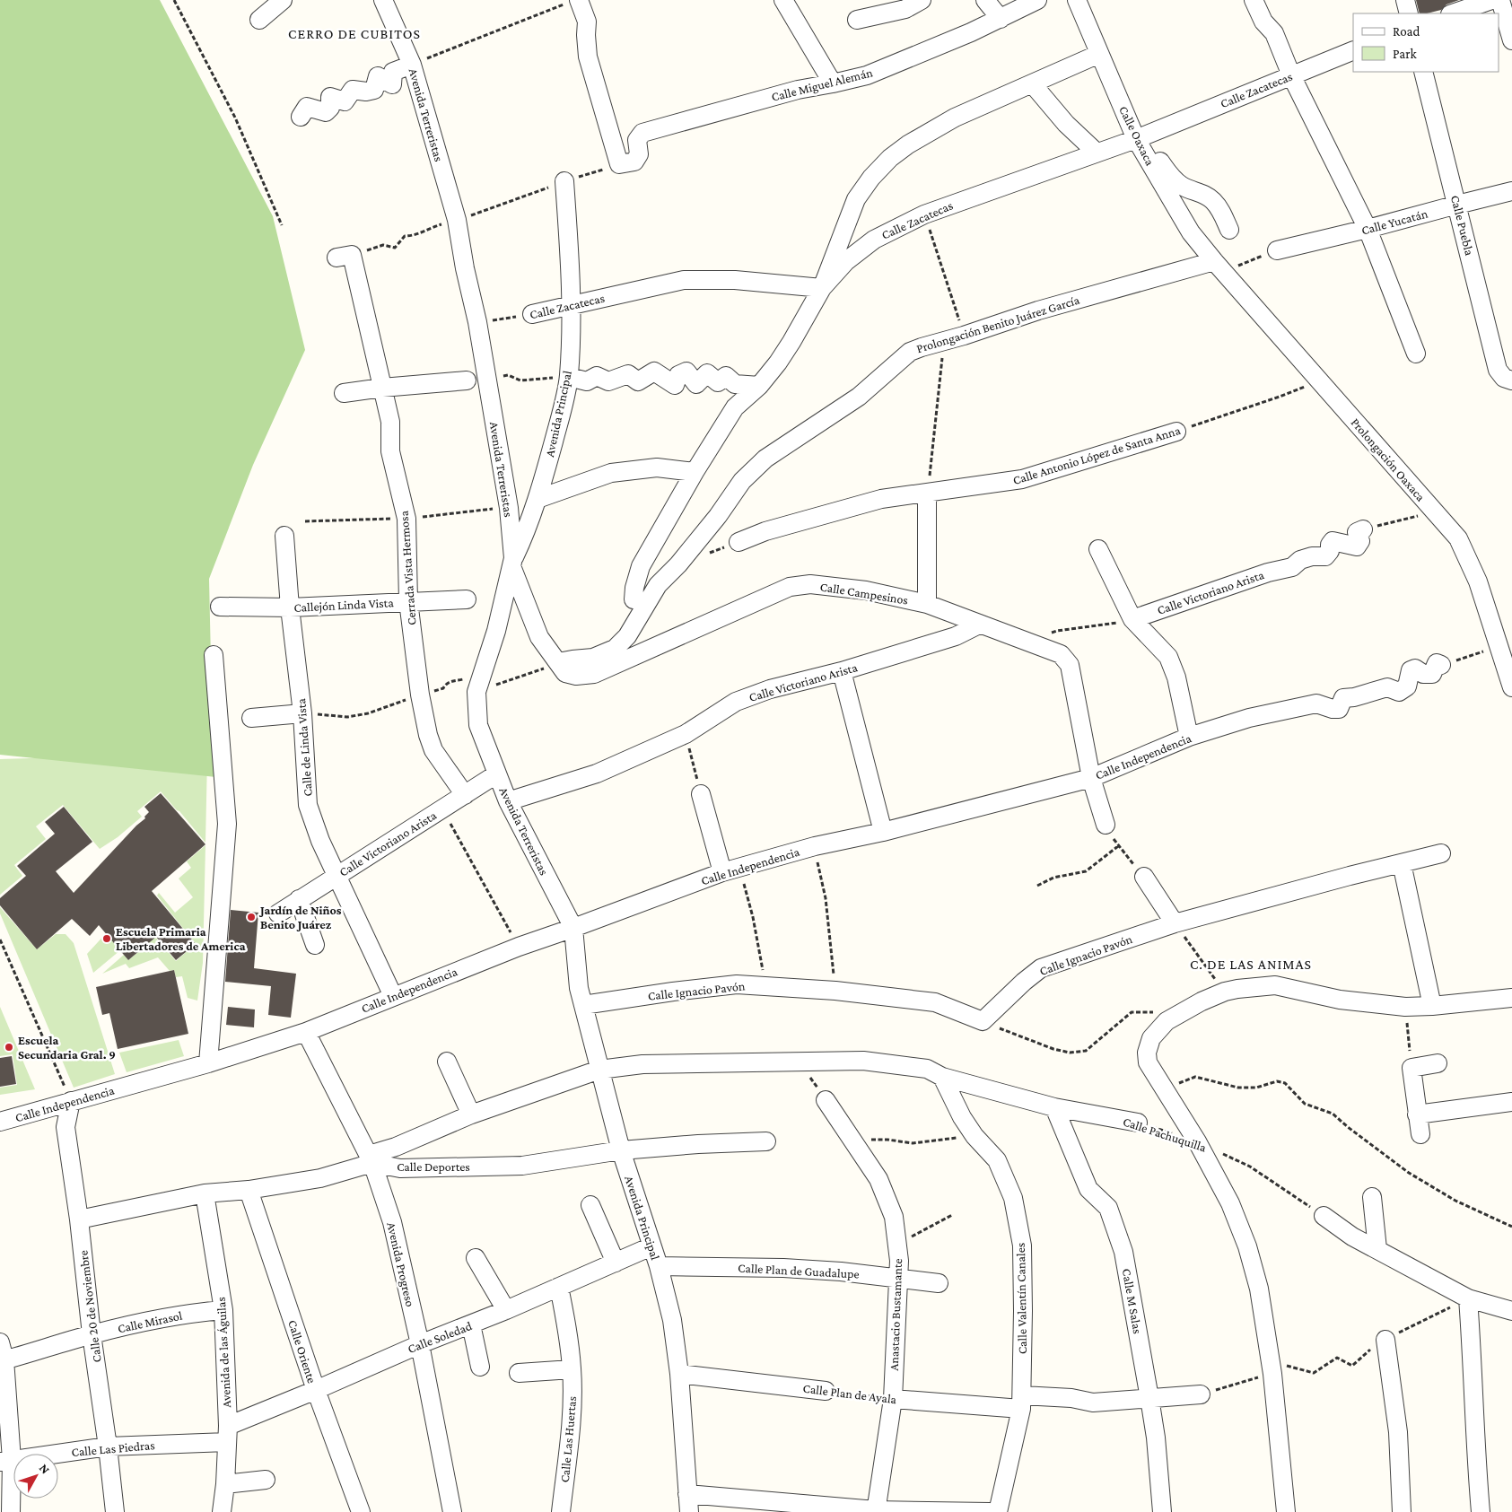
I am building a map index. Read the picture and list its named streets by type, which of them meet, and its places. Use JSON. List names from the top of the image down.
{
  "streets": {
    "street": [
      "Calle Miguel Alemán",
      "Calle Zacatecas",
      "Avenida Terreristas",
      "Calle Oaxaca",
      "Calle Yucatán",
      "Calle Puebla",
      "Prolongación Benito Juárez García",
      "Avenida Principal",
      "Calle Antonio López de Santa Anna",
      "Prolongación Oaxaca",
      "Cerrada Vista Hermosa",
      "Calle Victoriano Arista",
      "Calle Campesinos",
      "Callejón Linda Vista",
      "Calle de Linda Vista",
      "Calle Independencia",
      "Calle Ignacio Pavón",
      "Calle Pachuquilla",
      "Calle Deportes",
      "Avenida Progreso",
      "Calle Plan de Guadalupe",
      "Calle Valentín Canales",
      "Calle M Salas",
      "Calle 20 de Noviembre",
      "Anastacio Bustamante",
      "Calle Mirasol",
      "Calle Soledad",
      "Calle Oriente",
      "Avenida de las Águilas",
      "Calle Plan de Ayala",
      "Calle Las Huertas",
      "Calle Las Piedras"
    ]
  },
  "crossings": [
    ["Calle Zacatecas", "Avenida Terreristas"],
    ["Calle Zacatecas", "Calle Oaxaca"],
    ["Calle Zacatecas", "Avenida Principal"],
    ["Avenida Terreristas", "Avenida Principal"],
    ["Avenida Terreristas", "Calle Victoriano Arista"],
    ["Avenida Terreristas", "Calle Campesinos"],
    ["Avenida Terreristas", "Calle Independencia"],
    ["Calle Oaxaca", "Prolongación Benito Juárez García"],
    ["Calle Oaxaca", "Prolongación Oaxaca"],
    ["Calle Yucatán", "Calle Puebla"],
    ["Prolongación Benito Juárez García", "Prolongación Oaxaca"],
    ["Prolongación Benito Juárez García", "Calle Campesinos"],
    ["Avenida Principal", "Calle Campesinos"],
    ["Avenida Principal", "Calle Independencia"],
    ["Avenida Principal", "Calle Ignacio Pavón"],
    ["Avenida Principal", "Calle Deportes"],
    ["Avenida Principal", "Calle Plan de Guadalupe"],
    ["Avenida Principal", "Calle Soledad"],
    ["Avenida Principal", "Calle Plan de Ayala"],
    ["Calle Antonio López de Santa Anna", "Prolongación Oaxaca"],
    ["Cerrada Vista Hermosa", "Calle Victoriano Arista"],
    ["Cerrada Vista Hermosa", "Callejón Linda Vista"],
    ["Calle Victoriano Arista", "Calle Campesinos"],
    ["Calle Victoriano Arista", "Calle de Linda Vista"],
    ["Calle Campesinos", "Calle Independencia"],
    ["Callejón Linda Vista", "Calle de Linda Vista"],
    ["Calle de Linda Vista", "Calle Independencia"],
    ["Calle Independencia", "Calle Ignacio Pavón"],
    ["Calle Independencia", "Avenida Progreso"],
    ["Calle Independencia", "Calle 20 de Noviembre"],
    ["Calle Pachuquilla", "Calle Valentín Canales"],
    ["Calle Pachuquilla", "Calle M Salas"],
    ["Calle Deportes", "Avenida Progreso"],
    ["Calle Deportes", "Calle 20 de Noviembre"],
    ["Calle Deportes", "Calle Oriente"],
    ["Calle Deportes", "Avenida de las Águilas"],
    ["Avenida Progreso", "Calle Soledad"],
    ["Calle Plan de Guadalupe", "Anastacio Bustamante"],
    ["Calle Valentín Canales", "Calle Plan de Ayala"],
    ["Calle M Salas", "Calle Plan de Ayala"],
    ["Calle 20 de Noviembre", "Calle Mirasol"],
    ["Calle 20 de Noviembre", "Calle Las Piedras"],
    ["Anastacio Bustamante", "Calle Plan de Ayala"],
    ["Calle Mirasol", "Avenida de las Águilas"],
    ["Calle Soledad", "Calle Oriente"],
    ["Calle Soledad", "Avenida de las Águilas"],
    ["Calle Soledad", "Calle Las Huertas"],
    ["Calle Soledad", "Calle Las Piedras"],
    ["Avenida de las Águilas", "Calle Las Piedras"]
  ],
  "districts": ["CERRO DE CUBITOS", "C. DE LAS ANIMAS"],
  "places": ["Jardín de Niños Benito Juárez", "Escuela Primaria Libertadores de America", "Escuela Secundaria Gral. 9"],
  "legend": ["Road", "Park"],
  "north": "top right"
}
